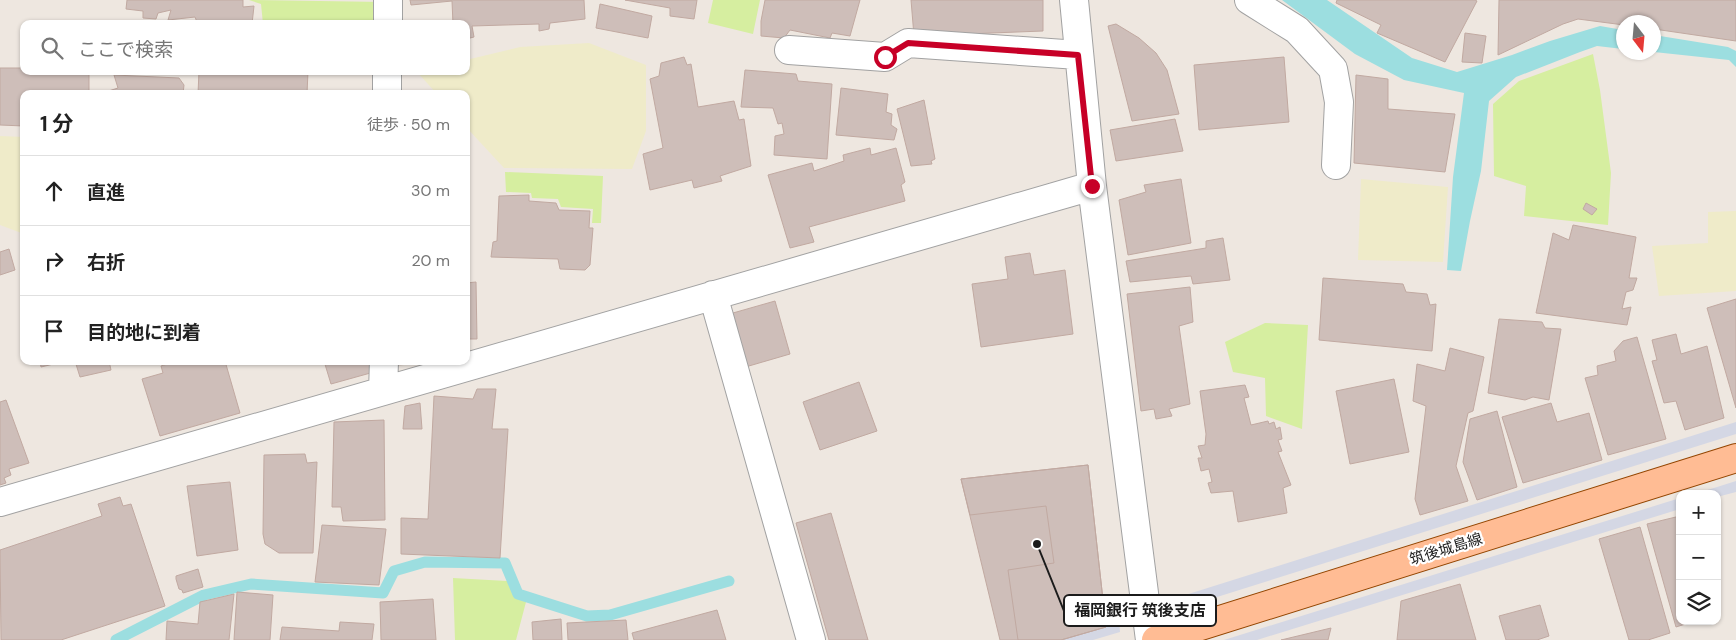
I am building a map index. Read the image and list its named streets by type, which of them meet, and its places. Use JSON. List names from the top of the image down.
{
  "streets": {
    "main road": ["筑後城島線"]
  },
  "places": ["福岡銀行 筑後支店"],
  "north": "bottom",
  "page": {
    "search": "ここで検索",
    "heading": ["1 分", "徒歩 · 50 m"],
    "list": [
      ["直進", "30 m"],
      ["右折", "20 m"],
      "目的地に到着"
    ],
    "map_buttons": ["+", "−"]
  }
}
